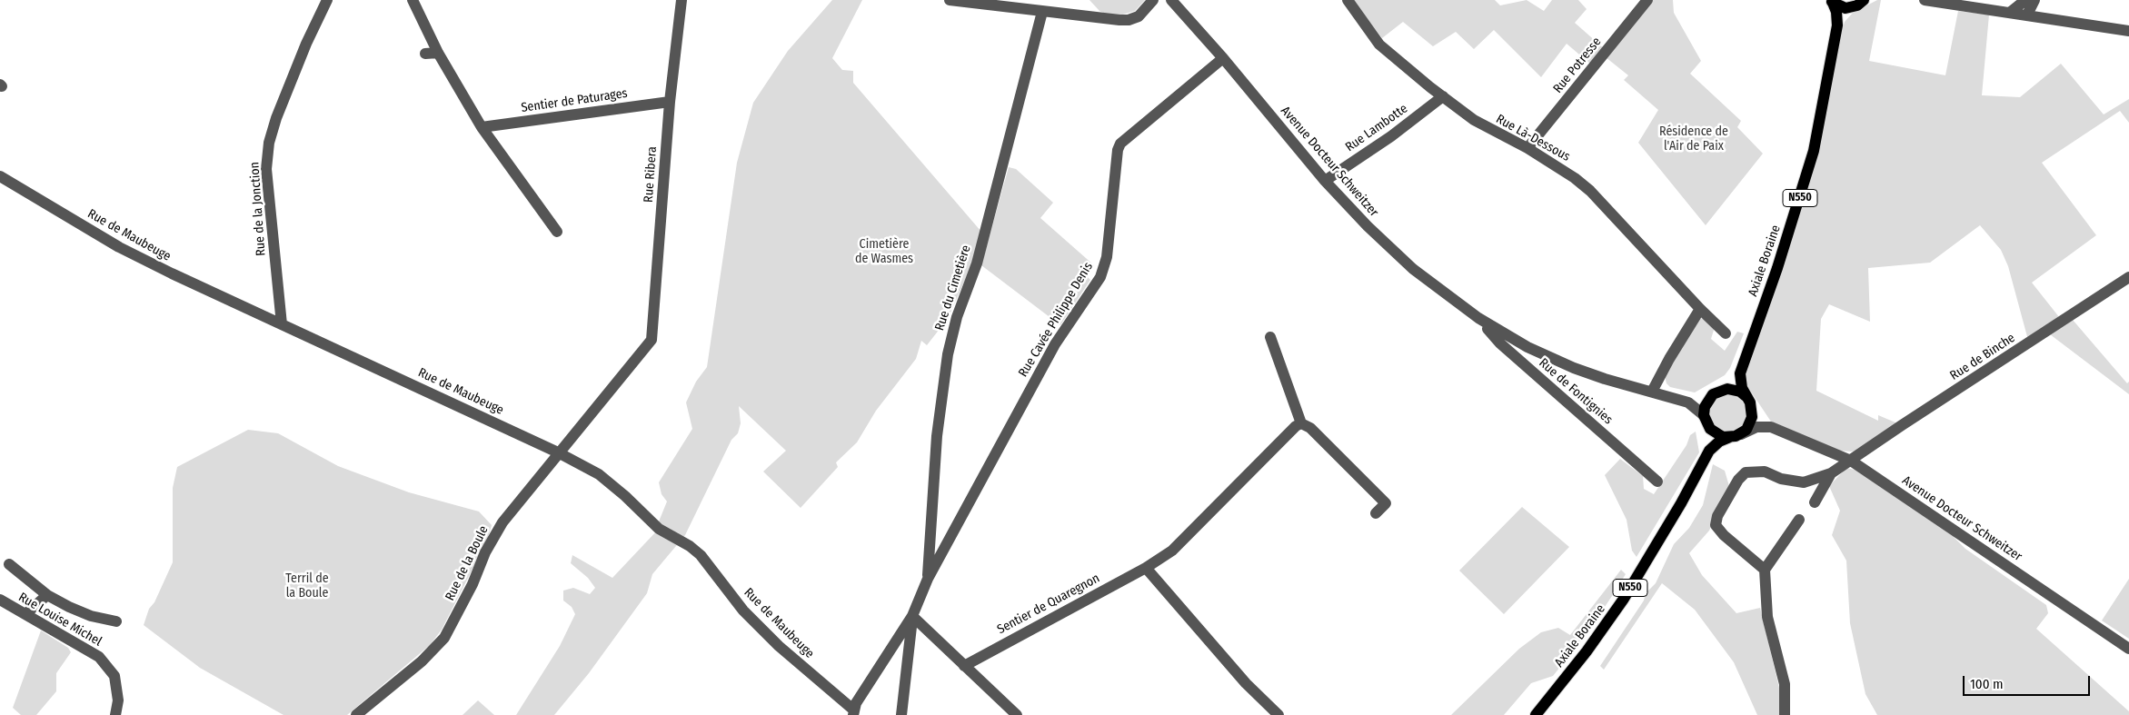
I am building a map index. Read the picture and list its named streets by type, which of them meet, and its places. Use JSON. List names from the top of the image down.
{
  "streets": {
    "main road": ["N550", "Axiale Boraine"],
    "street": [
      "Rue Potresse",
      "Sentier de Paturages",
      "Rue Lambotte",
      "Rue Là-Dessous",
      "Avenue Docteur Schweitzer",
      "Rue Ribera",
      "Rue de la Jonction",
      "Rue de Maubeuge",
      "Rue du Cimetière",
      "Rue Cavée Philippe Denis",
      "Rue de Binche",
      "Rue de Fontignies",
      "Rue de la Boule",
      "Sentier de Quaregnon",
      "Rue Louise Michel"
    ]
  },
  "crossings": [
    ["Rue Potresse", "Rue Là-Dessous"],
    ["Sentier de Paturages", "Rue Ribera"],
    ["Rue Lambotte", "Rue Là-Dessous"],
    ["Rue Lambotte", "Avenue Docteur Schweitzer"],
    ["Avenue Docteur Schweitzer", "Rue Cavée Philippe Denis"],
    ["Avenue Docteur Schweitzer", "Rue de Binche"],
    ["Avenue Docteur Schweitzer", "Rue de Fontignies"],
    ["Rue Ribera", "Rue de la Boule"],
    ["N550", "Axiale Boraine"],
    ["Rue de la Jonction", "Rue de Maubeuge"],
    ["Rue de Maubeuge", "Rue de la Boule"],
    ["Rue du Cimetière", "Rue Cavée Philippe Denis"]
  ],
  "parks": ["Résidence de l'Air de Paix", "Cimetière de Wasmes", "Terril de la Boule"],
  "scale_bar": "100 m"
}
